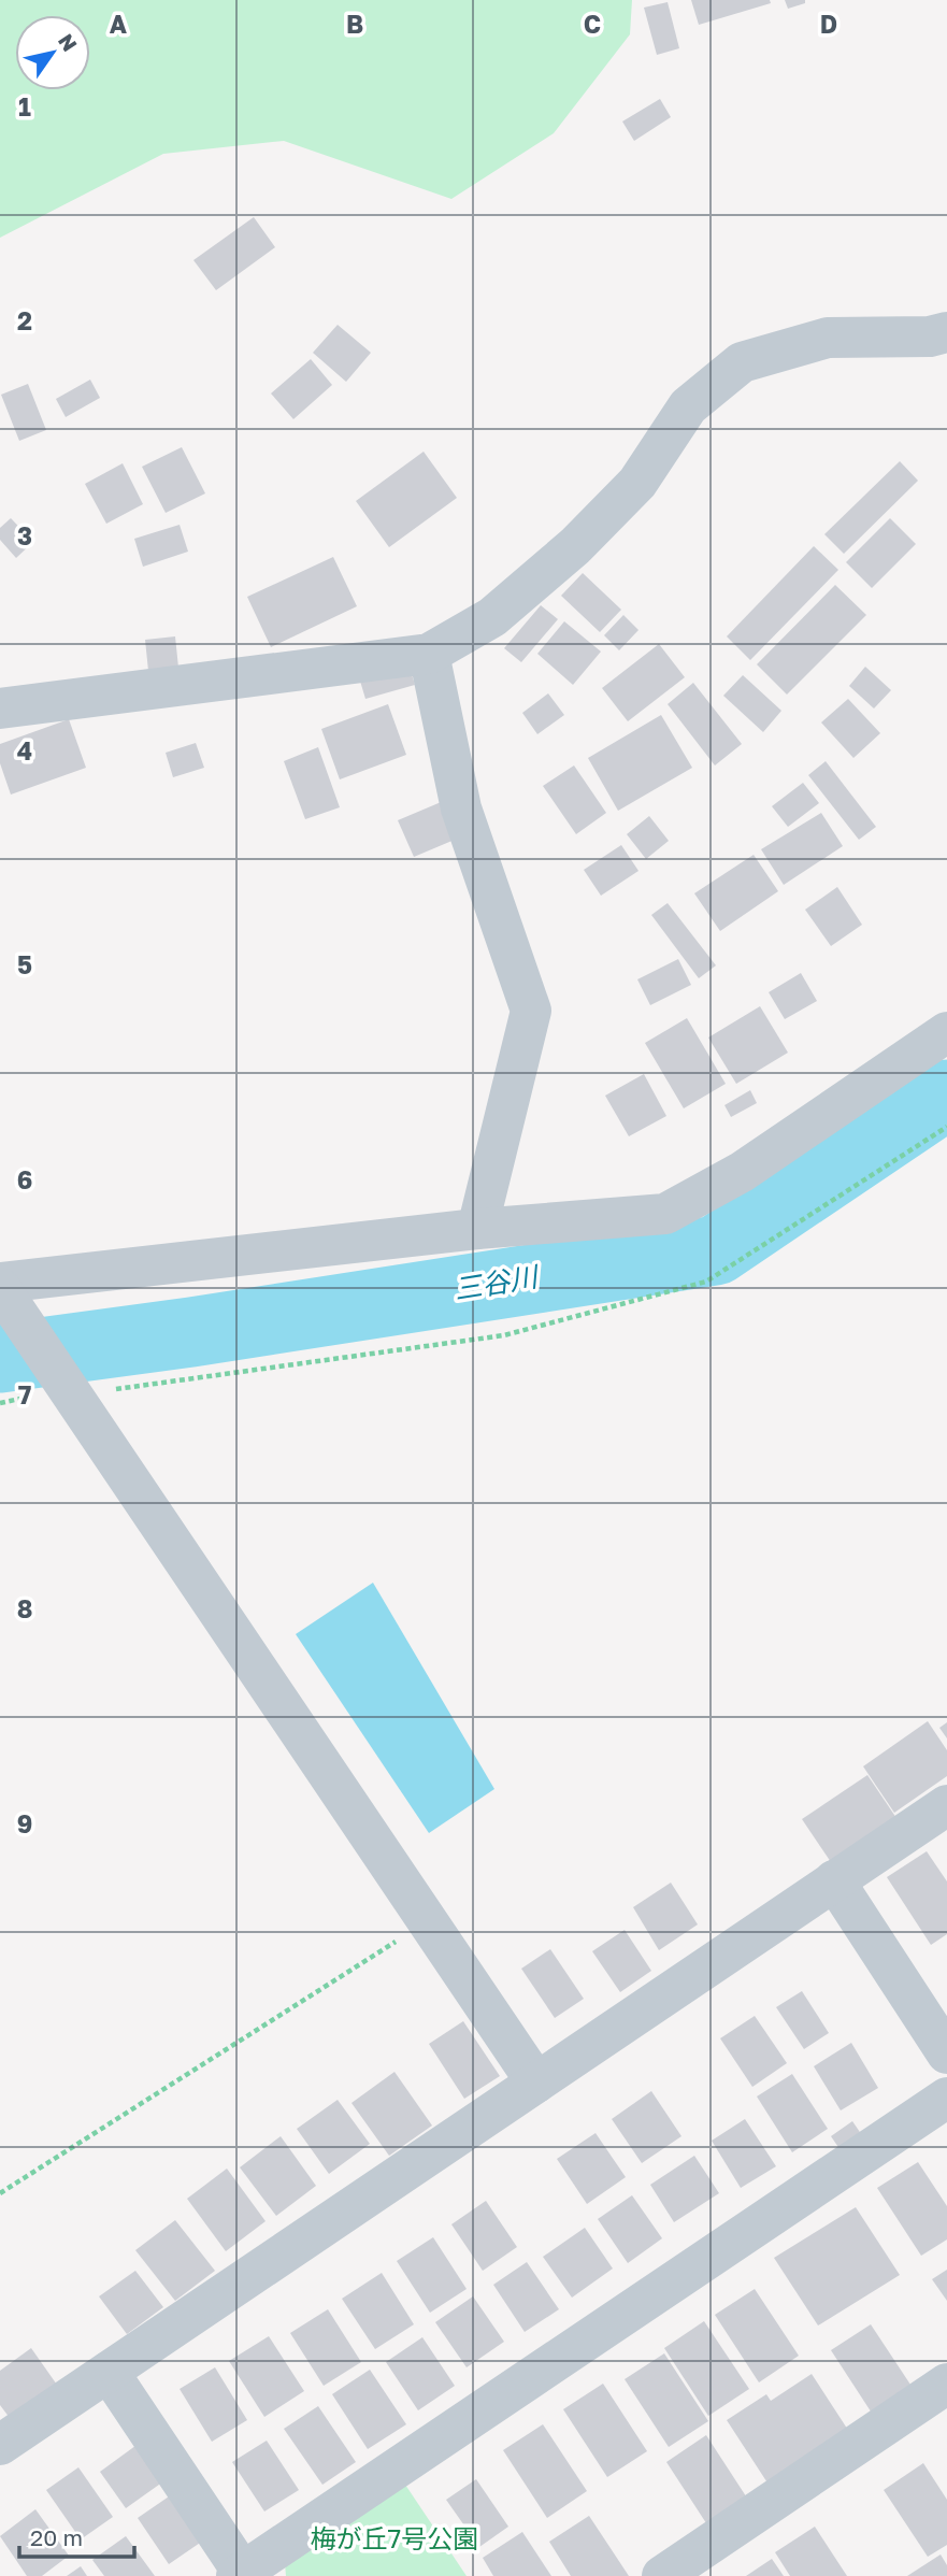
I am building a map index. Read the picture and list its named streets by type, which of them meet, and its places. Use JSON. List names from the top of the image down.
{
  "water": ["三谷川"],
  "parks": ["梅が丘7号公園"],
  "scale_bar": "20 m",
  "north": "top right",
  "grid": {
    "columns": [
      "A",
      "B",
      "C",
      "D"
    ],
    "rows": [
      "1",
      "2",
      "3",
      "4",
      "5",
      "6",
      "7",
      "8",
      "9"
    ]
  }
}
